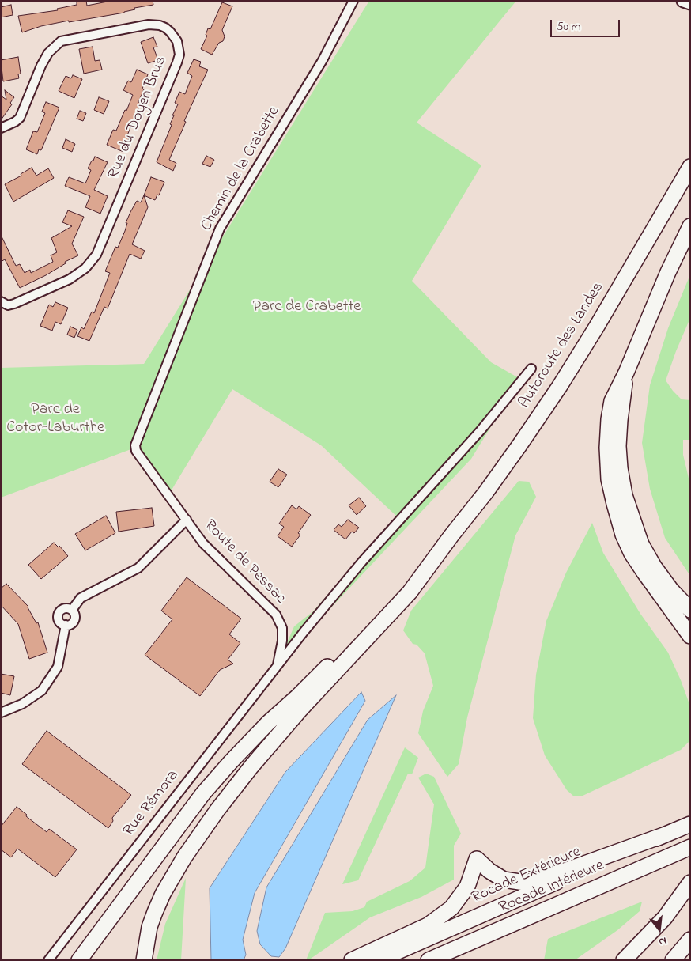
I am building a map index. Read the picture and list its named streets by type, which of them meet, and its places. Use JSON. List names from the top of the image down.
{
  "streets": {
    "highway": ["Autoroute des Landes", "Rocade Extérieure", "Rocade Intérieure"],
    "street": [
      "Rue du Doyen Brus",
      "Chemin de la Crabette",
      "Route de Pessac",
      "Rue Rémora"
    ]
  },
  "crossings": [
    ["Chemin de la Crabette", "Route de Pessac"],
    ["Route de Pessac", "Rue Rémora"]
  ],
  "parks": ["Parc de Crabette", "Parc de Cotor-Laburthe"],
  "scale_bar": "50 m",
  "north": "bottom"
}
